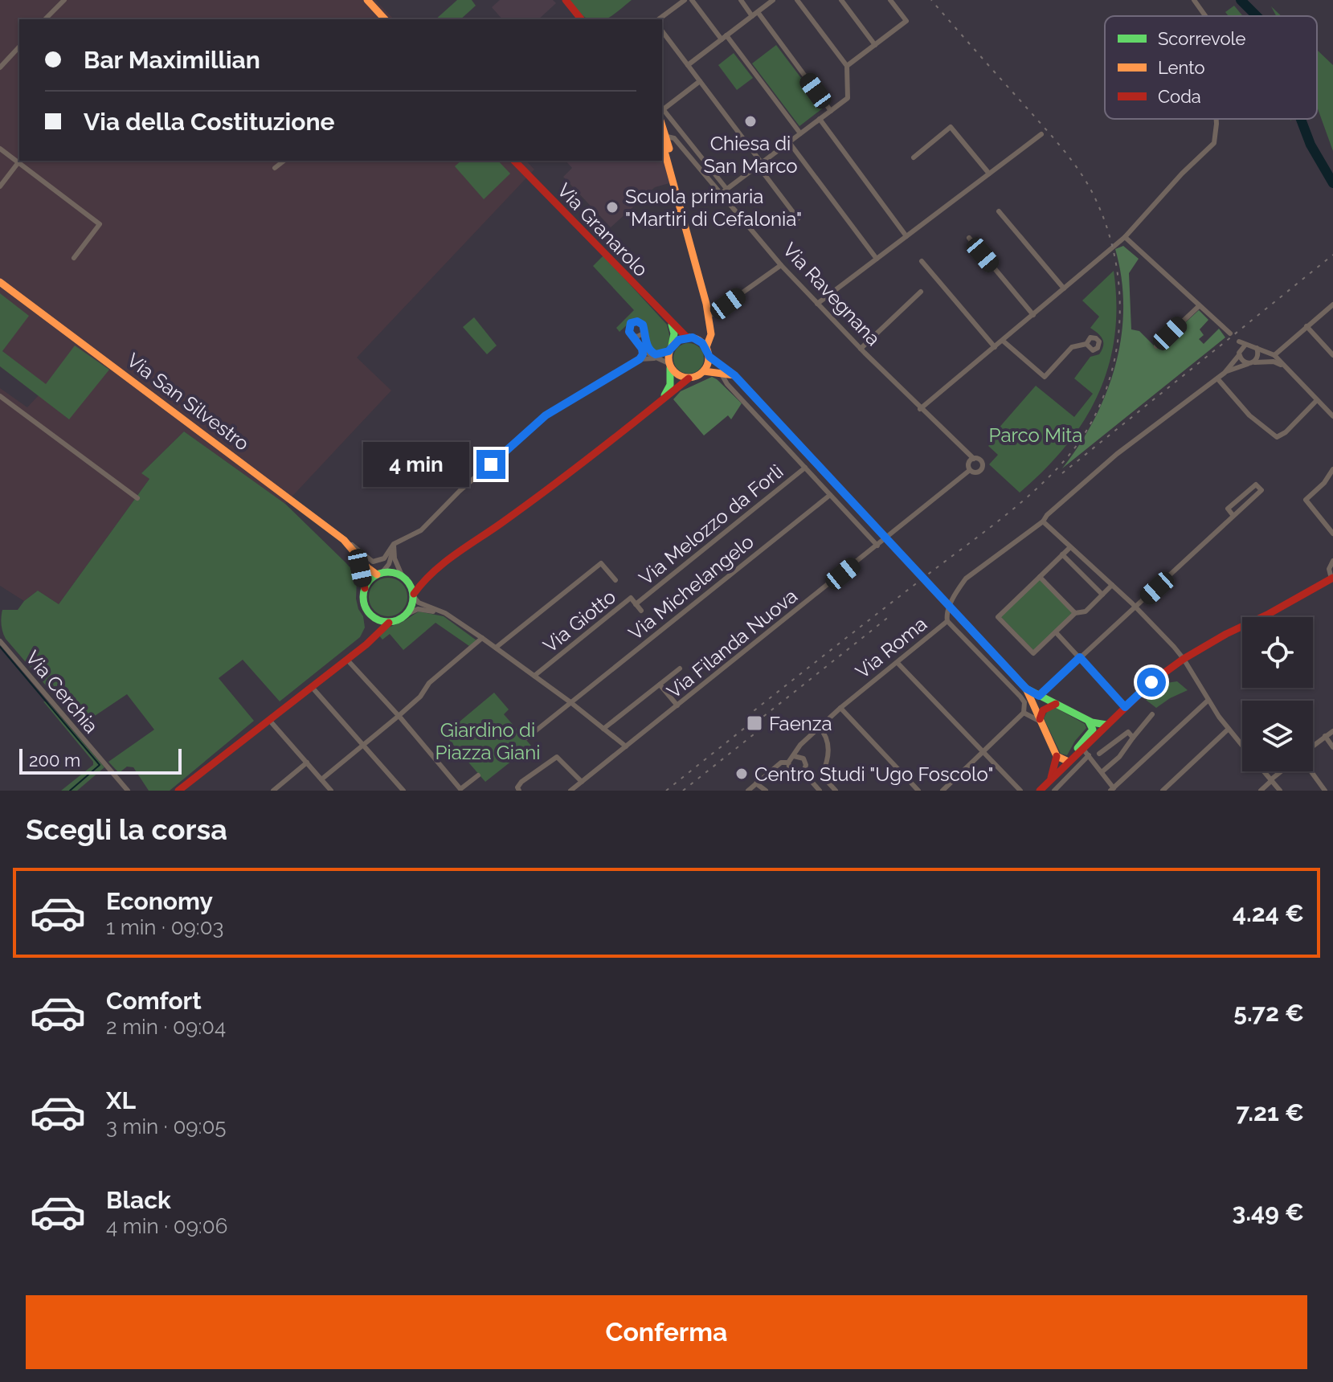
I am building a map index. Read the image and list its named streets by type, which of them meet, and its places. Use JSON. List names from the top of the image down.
{
  "streets": {
    "main road": ["Via Granarolo", "Via San Silvestro"],
    "street": [
      "Via Ravegnana",
      "Via Melozzo da Forlì",
      "Via Michelangelo",
      "Via Giotto",
      "Via Filanda Nuova",
      "Via Roma",
      "Via Cerchia"
    ]
  },
  "crossings": [
    ["Via Ravegnana", "Via Filanda Nuova"],
    ["Via Melozzo da Forlì", "Via Giotto"]
  ],
  "parks": ["Parco Mita", "Giardino di Piazza Giani"],
  "places": {
    "other": ["Chiesa di San Marco", "Scuola primaria \"Martiri di Cefalonia\"", "Centro Studi \"Ugo Foscolo\""],
    "transit": ["Faenza"]
  },
  "legend": ["Scorrevole", "Lento", "Coda"],
  "scale_bar": "200 m",
  "page": {
    "banner": ["Bar Maximillian", "Via della Costituzione"],
    "bubble": "4 min",
    "scale": "200 m",
    "heading": "Scegli la corsa",
    "list": [
      {
        "name": "Economy",
        "note": "1 min · 09:03",
        "value": "4.24 €"
      },
      {
        "name": "Comfort",
        "note": "2 min · 09:04",
        "value": "5.72 €"
      },
      {
        "name": "XL",
        "note": "3 min · 09:05",
        "value": "7.21 €"
      },
      {
        "name": "Black",
        "note": "4 min · 09:06",
        "value": "3.49 €"
      }
    ],
    "buttons": "Conferma"
  }
}
